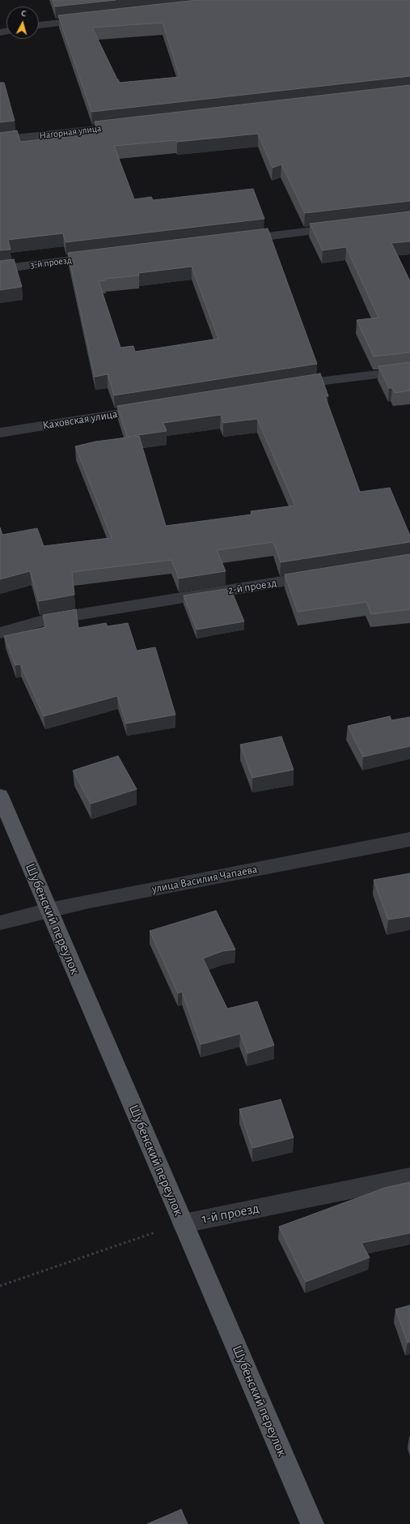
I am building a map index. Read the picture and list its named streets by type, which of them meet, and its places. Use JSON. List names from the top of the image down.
{
  "streets": {
    "main road": ["Шубенский переулок"],
    "street": [
      "Нагорная улица",
      "3-й проезд",
      "Каховская улица",
      "2-й проезд",
      "улица Василия Чапаева",
      "1-й проезд"
    ]
  },
  "crossings": [
    ["улица Василия Чапаева", "Шубенский переулок"],
    ["Шубенский переулок", "1-й проезд"]
  ],
  "north": "top"
}
